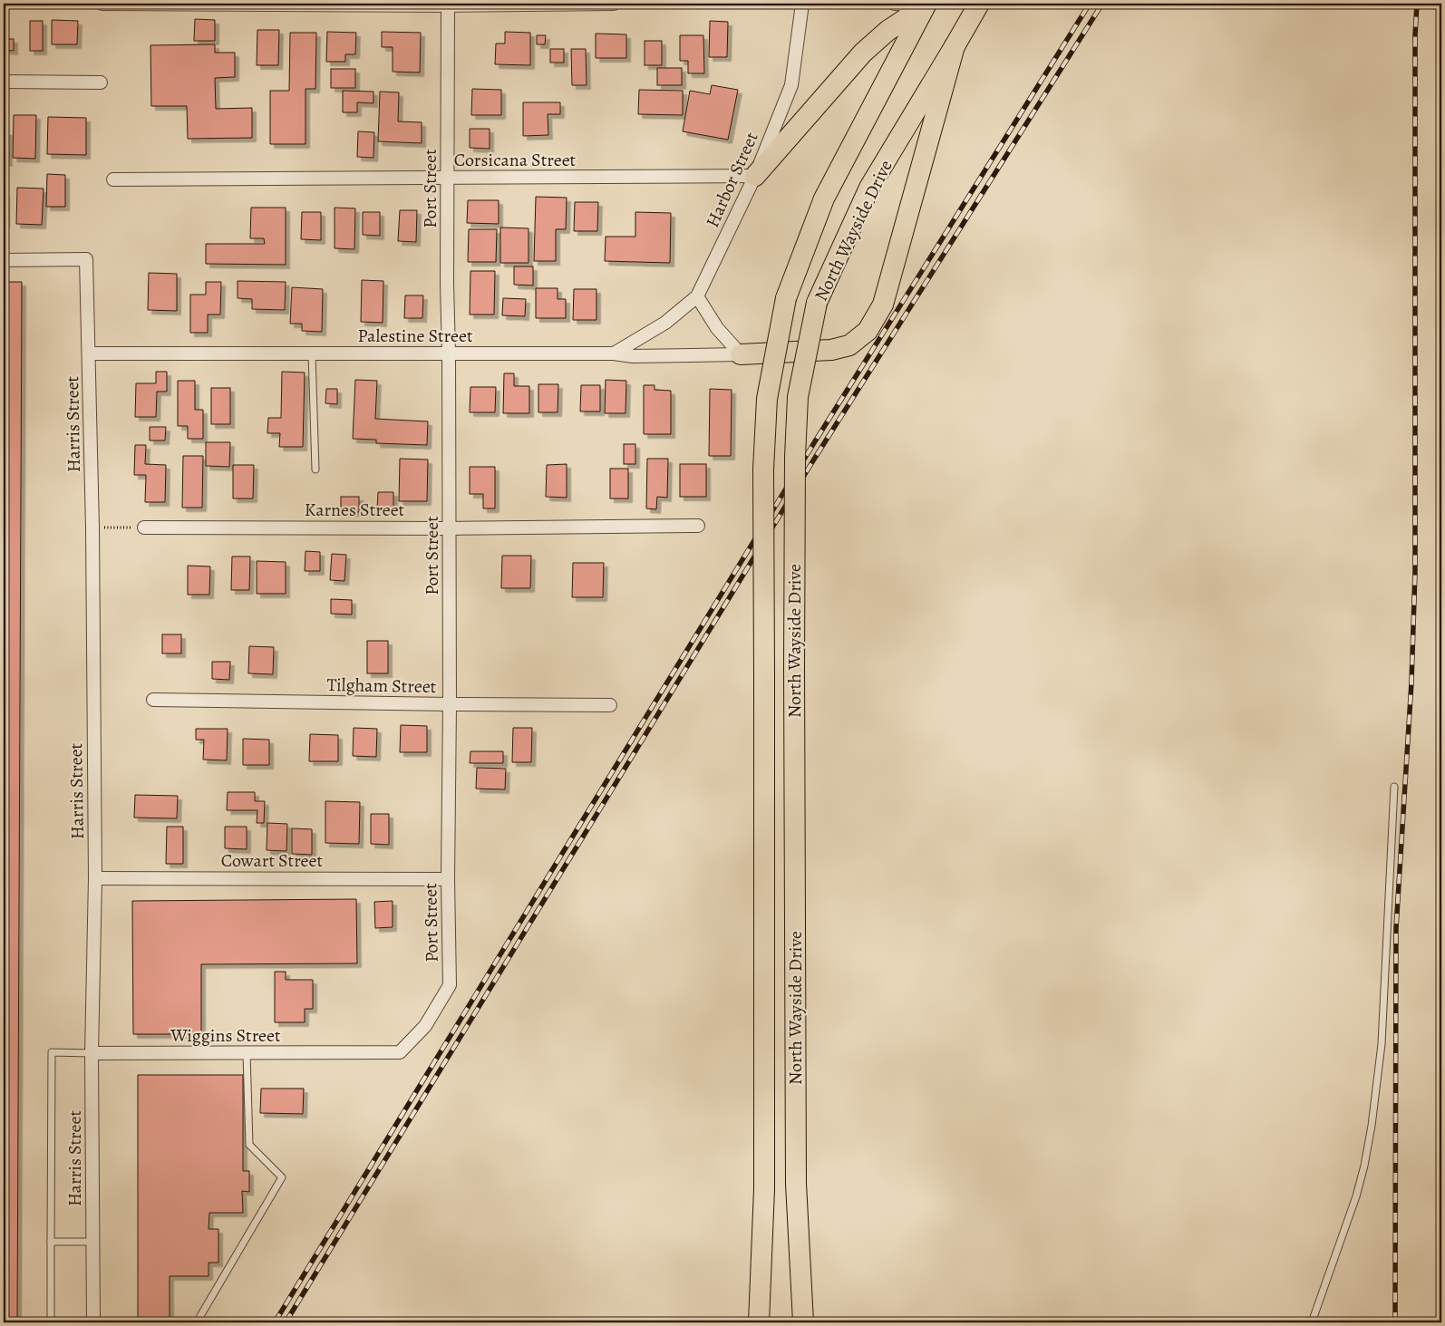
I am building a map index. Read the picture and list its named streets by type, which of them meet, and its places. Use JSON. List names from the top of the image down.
{
  "streets": {
    "main road": ["North Wayside Drive"],
    "street": [
      "Corsicana Street",
      "Harbor Street",
      "Port Street",
      "Palestine Street",
      "Harris Street",
      "Karnes Street",
      "Tilgham Street",
      "Cowart Street",
      "Wiggins Street"
    ]
  },
  "crossings": [
    ["Corsicana Street", "Harbor Street"],
    ["Corsicana Street", "Port Street"],
    ["Port Street", "Palestine Street"],
    ["Port Street", "Karnes Street"],
    ["Port Street", "Tilgham Street"],
    ["Port Street", "Cowart Street"],
    ["Port Street", "Wiggins Street"],
    ["Palestine Street", "Harris Street"],
    ["Harris Street", "Cowart Street"],
    ["Harris Street", "Wiggins Street"]
  ]
}
